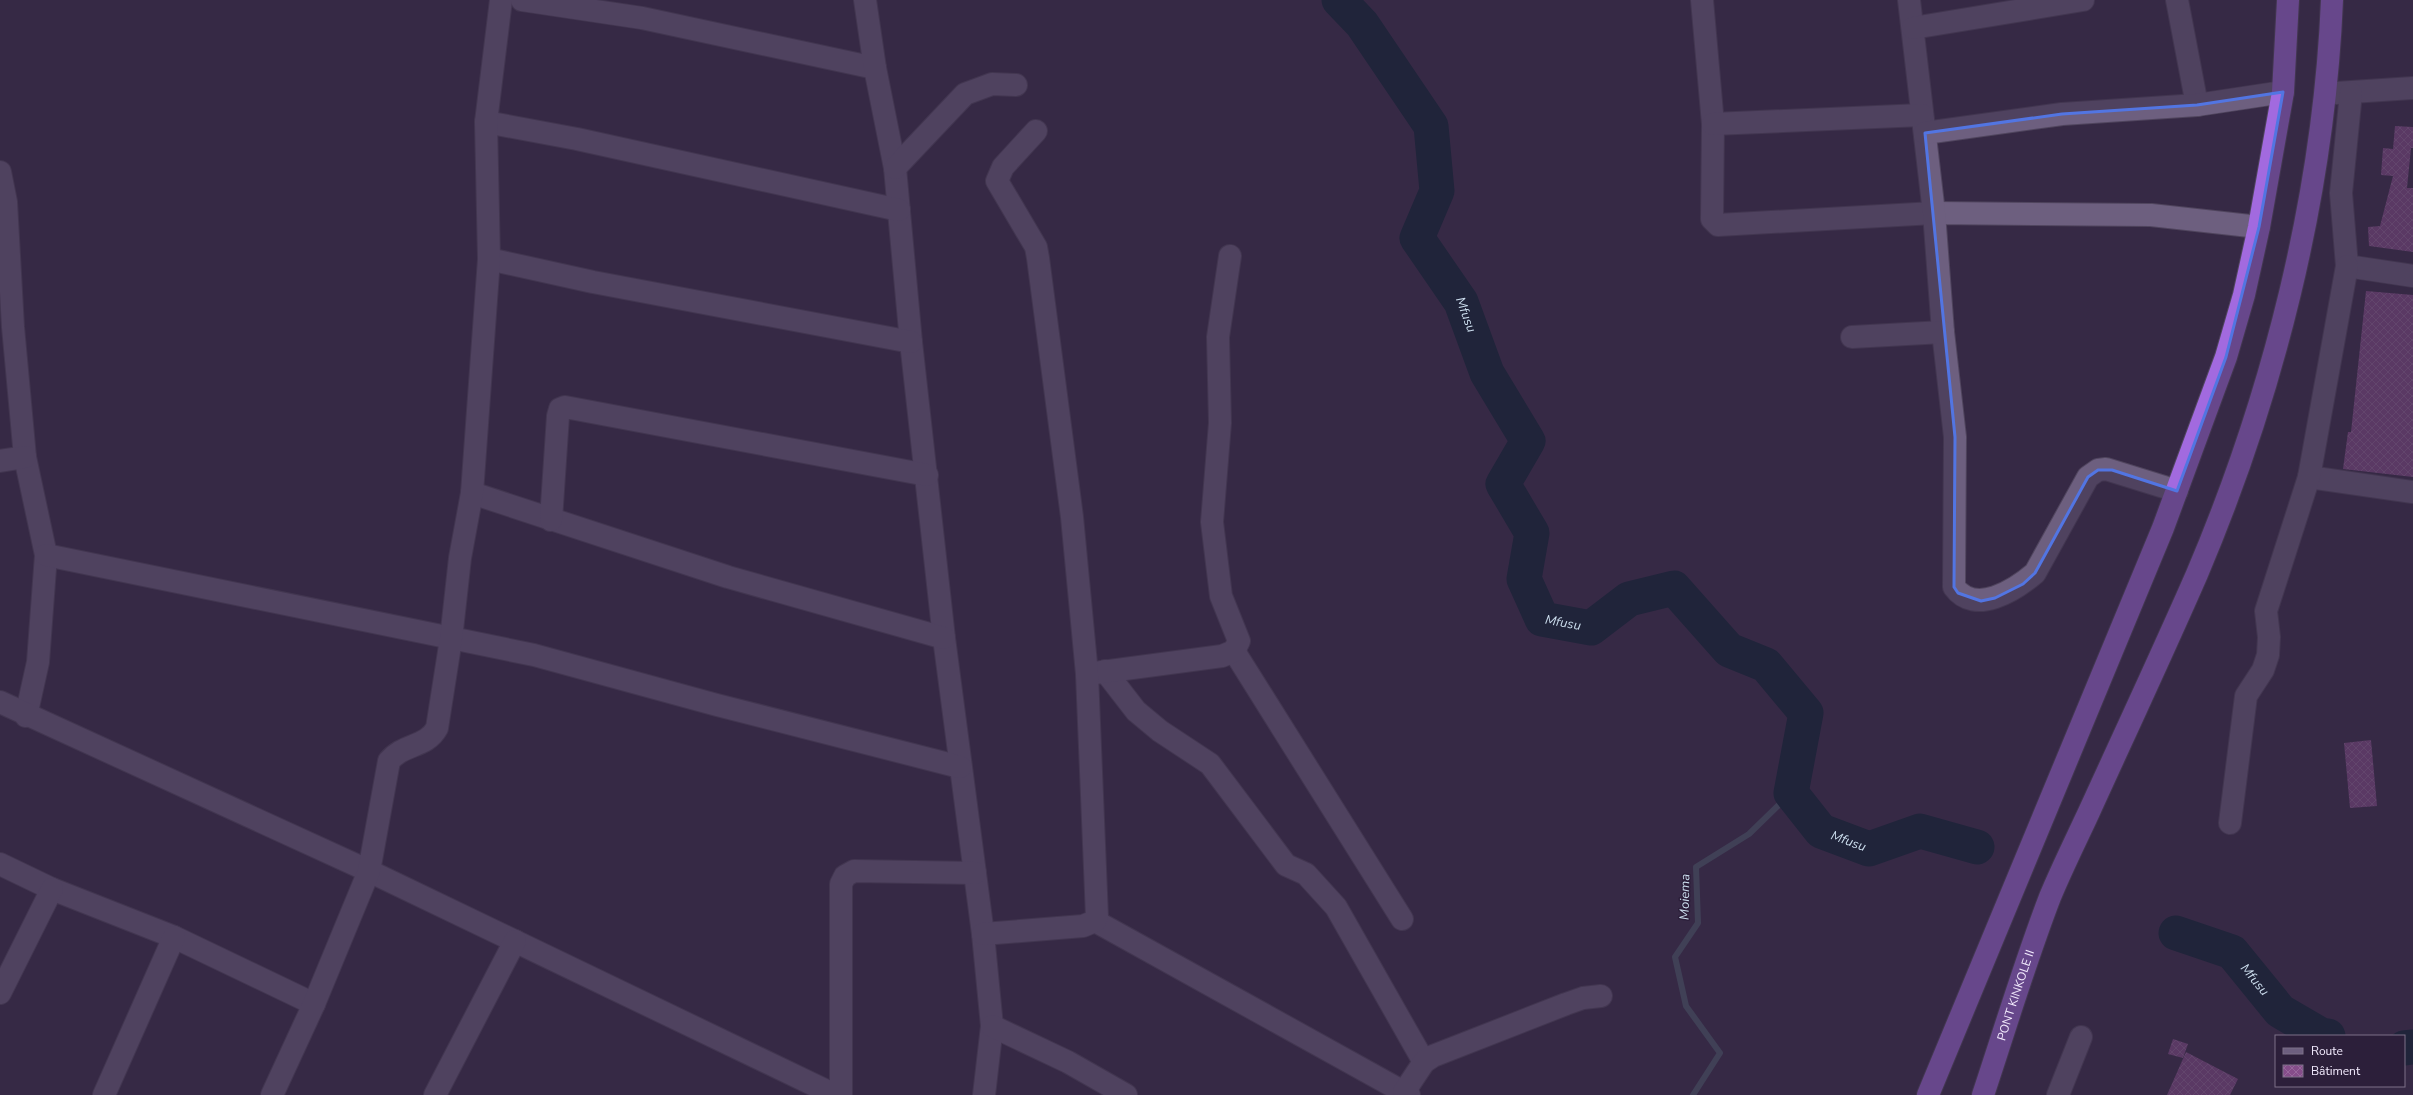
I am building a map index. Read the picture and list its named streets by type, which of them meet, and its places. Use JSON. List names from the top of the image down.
{
  "streets": {
    "highway": ["PONT KINKOLE II"]
  },
  "water": ["Mfusu", "Moiema"],
  "legend": ["Route", "Bâtiment"]
}
